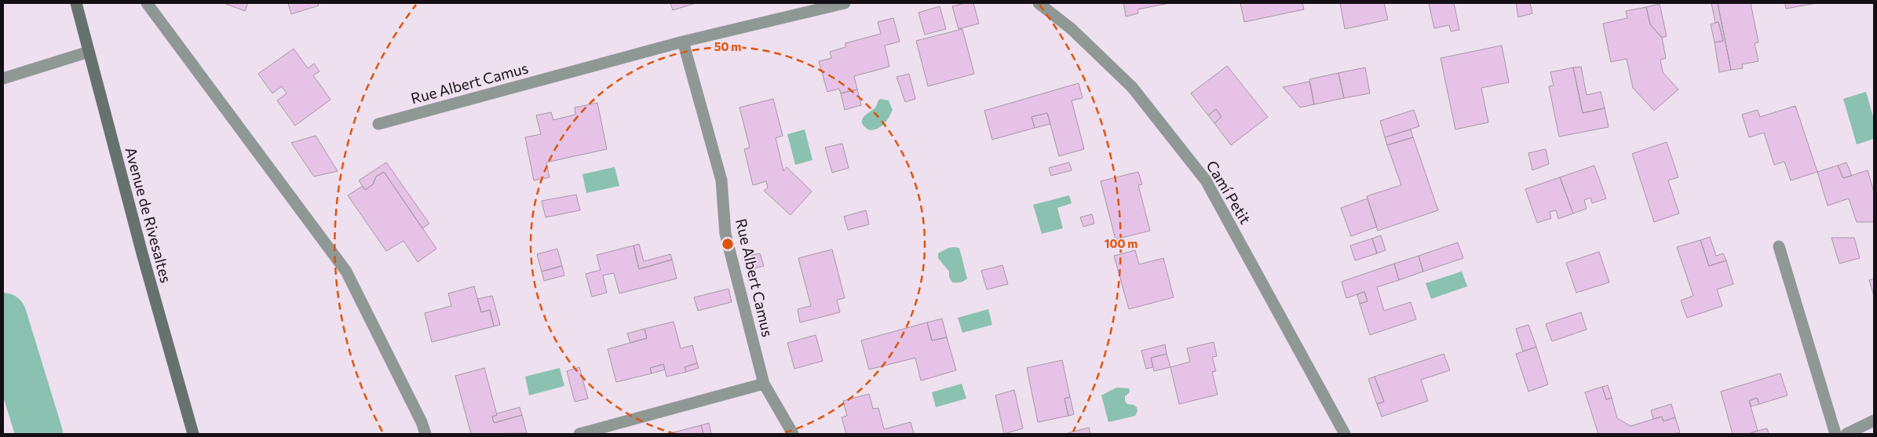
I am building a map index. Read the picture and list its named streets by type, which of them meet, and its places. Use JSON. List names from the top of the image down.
{
  "streets": {
    "main road": ["Avenue de Rivesaltes"],
    "street": ["Rue Albert Camus", "Camí Petit"]
  },
  "rings": ["50 m", "100 m"]
}
